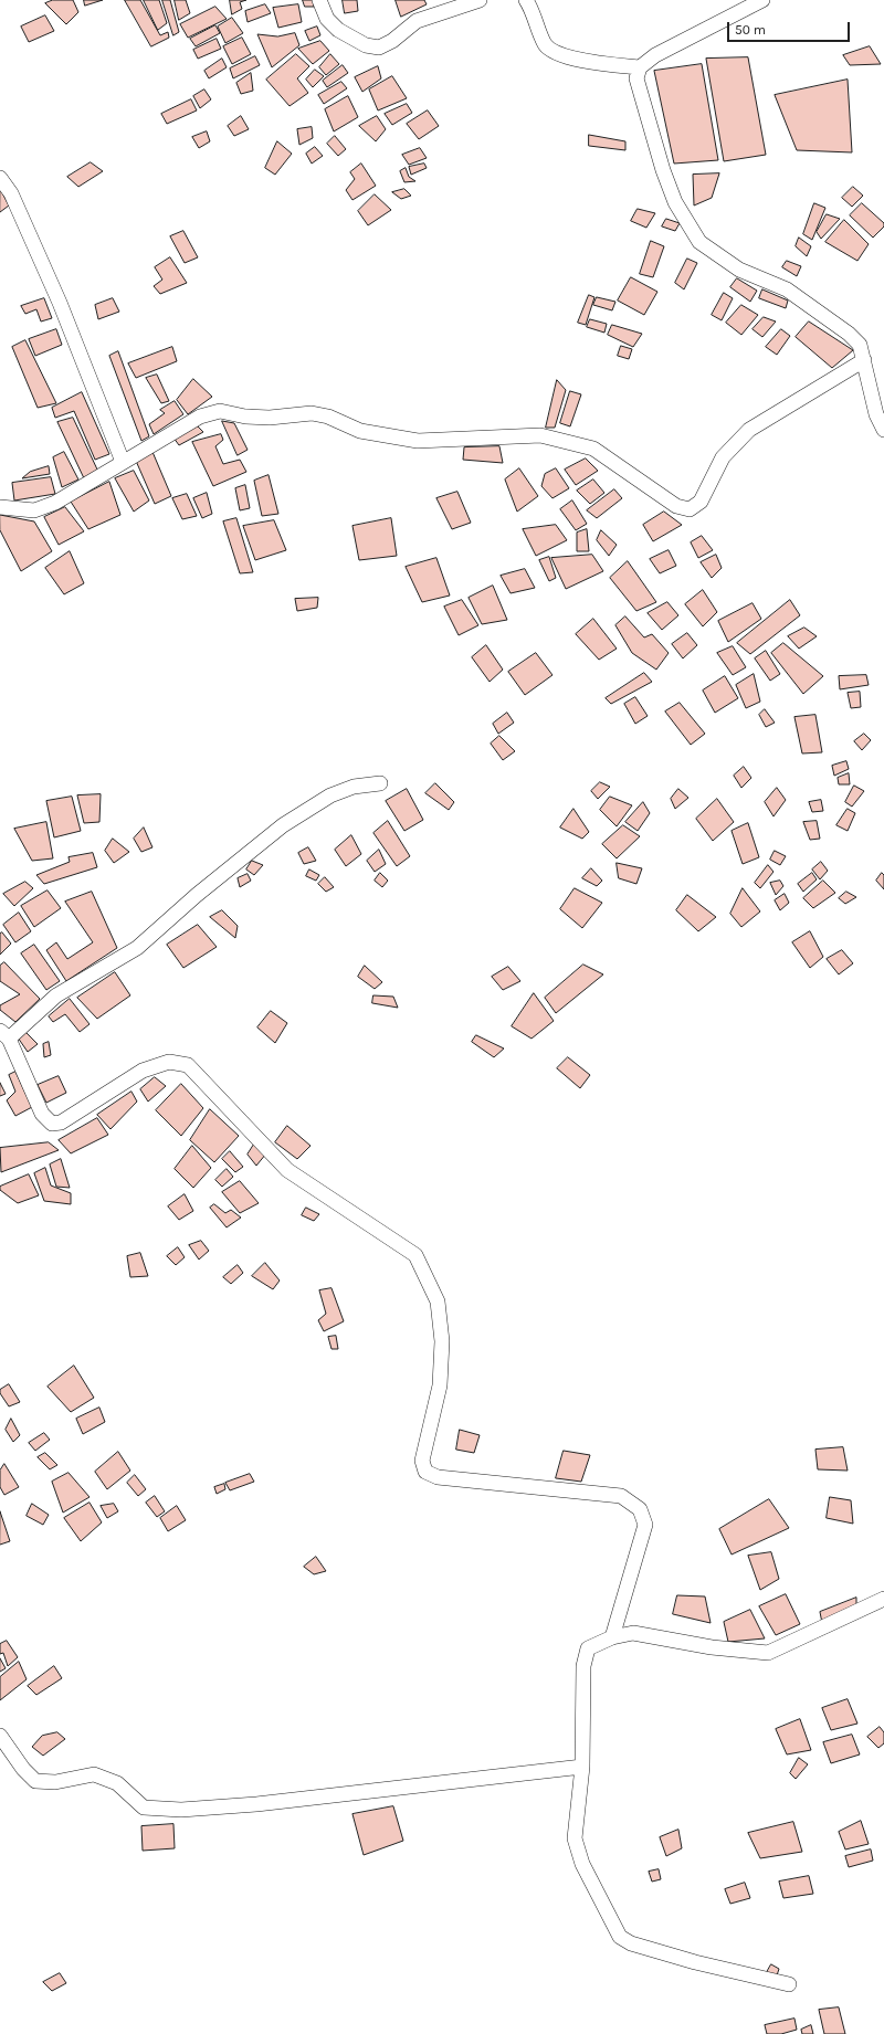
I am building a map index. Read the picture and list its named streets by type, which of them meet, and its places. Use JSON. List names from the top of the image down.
{
  "scale_bar": "50 m"
}
